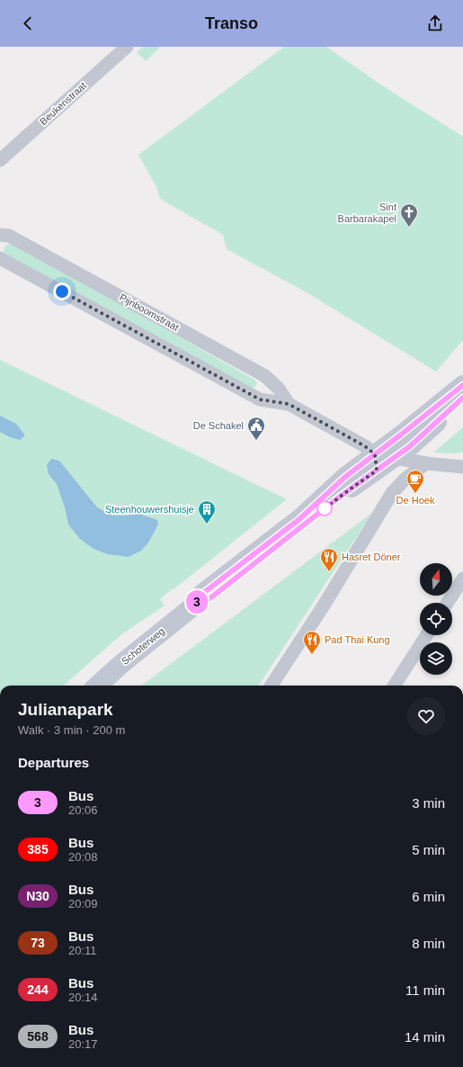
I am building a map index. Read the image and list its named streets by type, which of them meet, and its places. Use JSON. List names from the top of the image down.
{
  "streets": {
    "main road": ["Schoterweg"],
    "street": ["Beukenstraat", "Pijnboomstraat"]
  },
  "crossings": [
    ["Pijnboomstraat", "Schoterweg"]
  ],
  "places": {
    "church": ["Sint Barbarakapel"],
    "public building": ["De Schakel"],
    "cafe": ["De Hoek"],
    "building": ["Steenhouwershuisje"],
    "restaurant": ["Hasret Döner", "Pad Thai Kung"]
  },
  "lines": ["bus line 3"],
  "north": "top",
  "page": {
    "header": "Transo",
    "on_map": "3",
    "heading": [
      ["Julianapark", "Walk · 3 min · 200 m"],
      "Departures"
    ],
    "list": [
      {
        "mark": "3",
        "name": "Bus",
        "note": "20:06",
        "value": "3 min"
      },
      {
        "mark": "385",
        "name": "Bus",
        "note": "20:08",
        "value": "5 min"
      },
      {
        "mark": "N30",
        "name": "Bus",
        "note": "20:09",
        "value": "6 min"
      },
      {
        "mark": "73",
        "name": "Bus",
        "note": "20:11",
        "value": "8 min"
      },
      {
        "mark": "244",
        "name": "Bus",
        "note": "20:14",
        "value": "11 min"
      },
      {
        "mark": "568",
        "name": "Bus",
        "note": "20:17",
        "value": "14 min"
      }
    ]
  }
}
